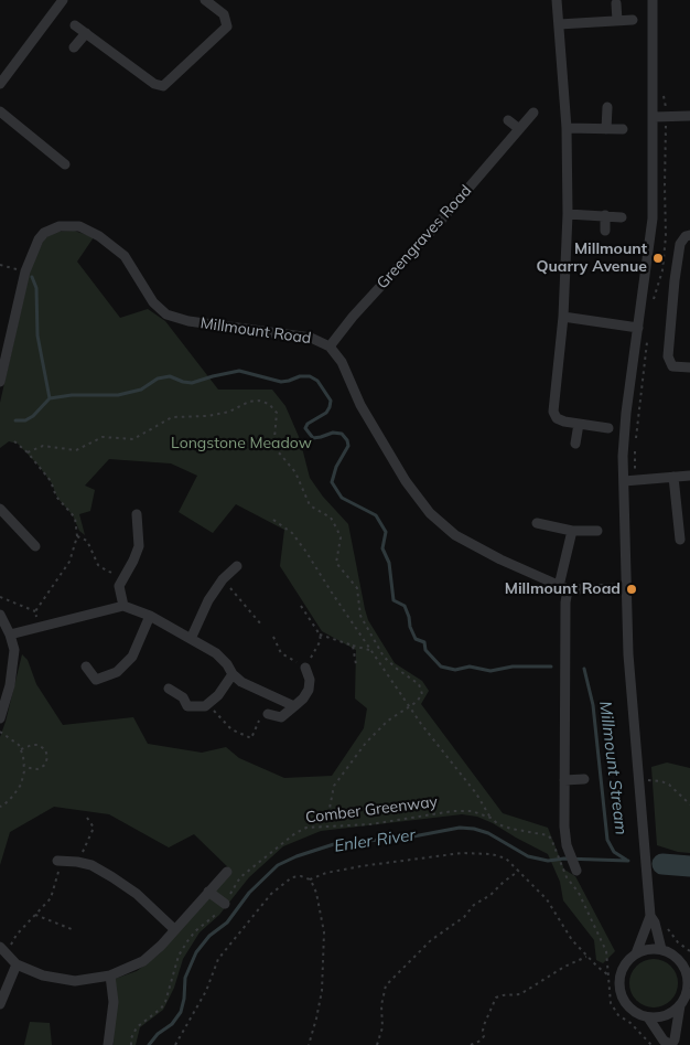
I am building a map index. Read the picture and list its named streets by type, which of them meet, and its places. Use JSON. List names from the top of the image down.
{
  "streets": {
    "street": ["Greengraves Road", "Millmount Road"],
    "path": ["Comber Greenway"]
  },
  "crossings": [
    ["Greengraves Road", "Millmount Road"]
  ],
  "water": ["Millmount Stream", "Enler River"],
  "parks": ["Longstone Meadow"],
  "places": ["Millmount Quarry Avenue", "Millmount Road"]
}
